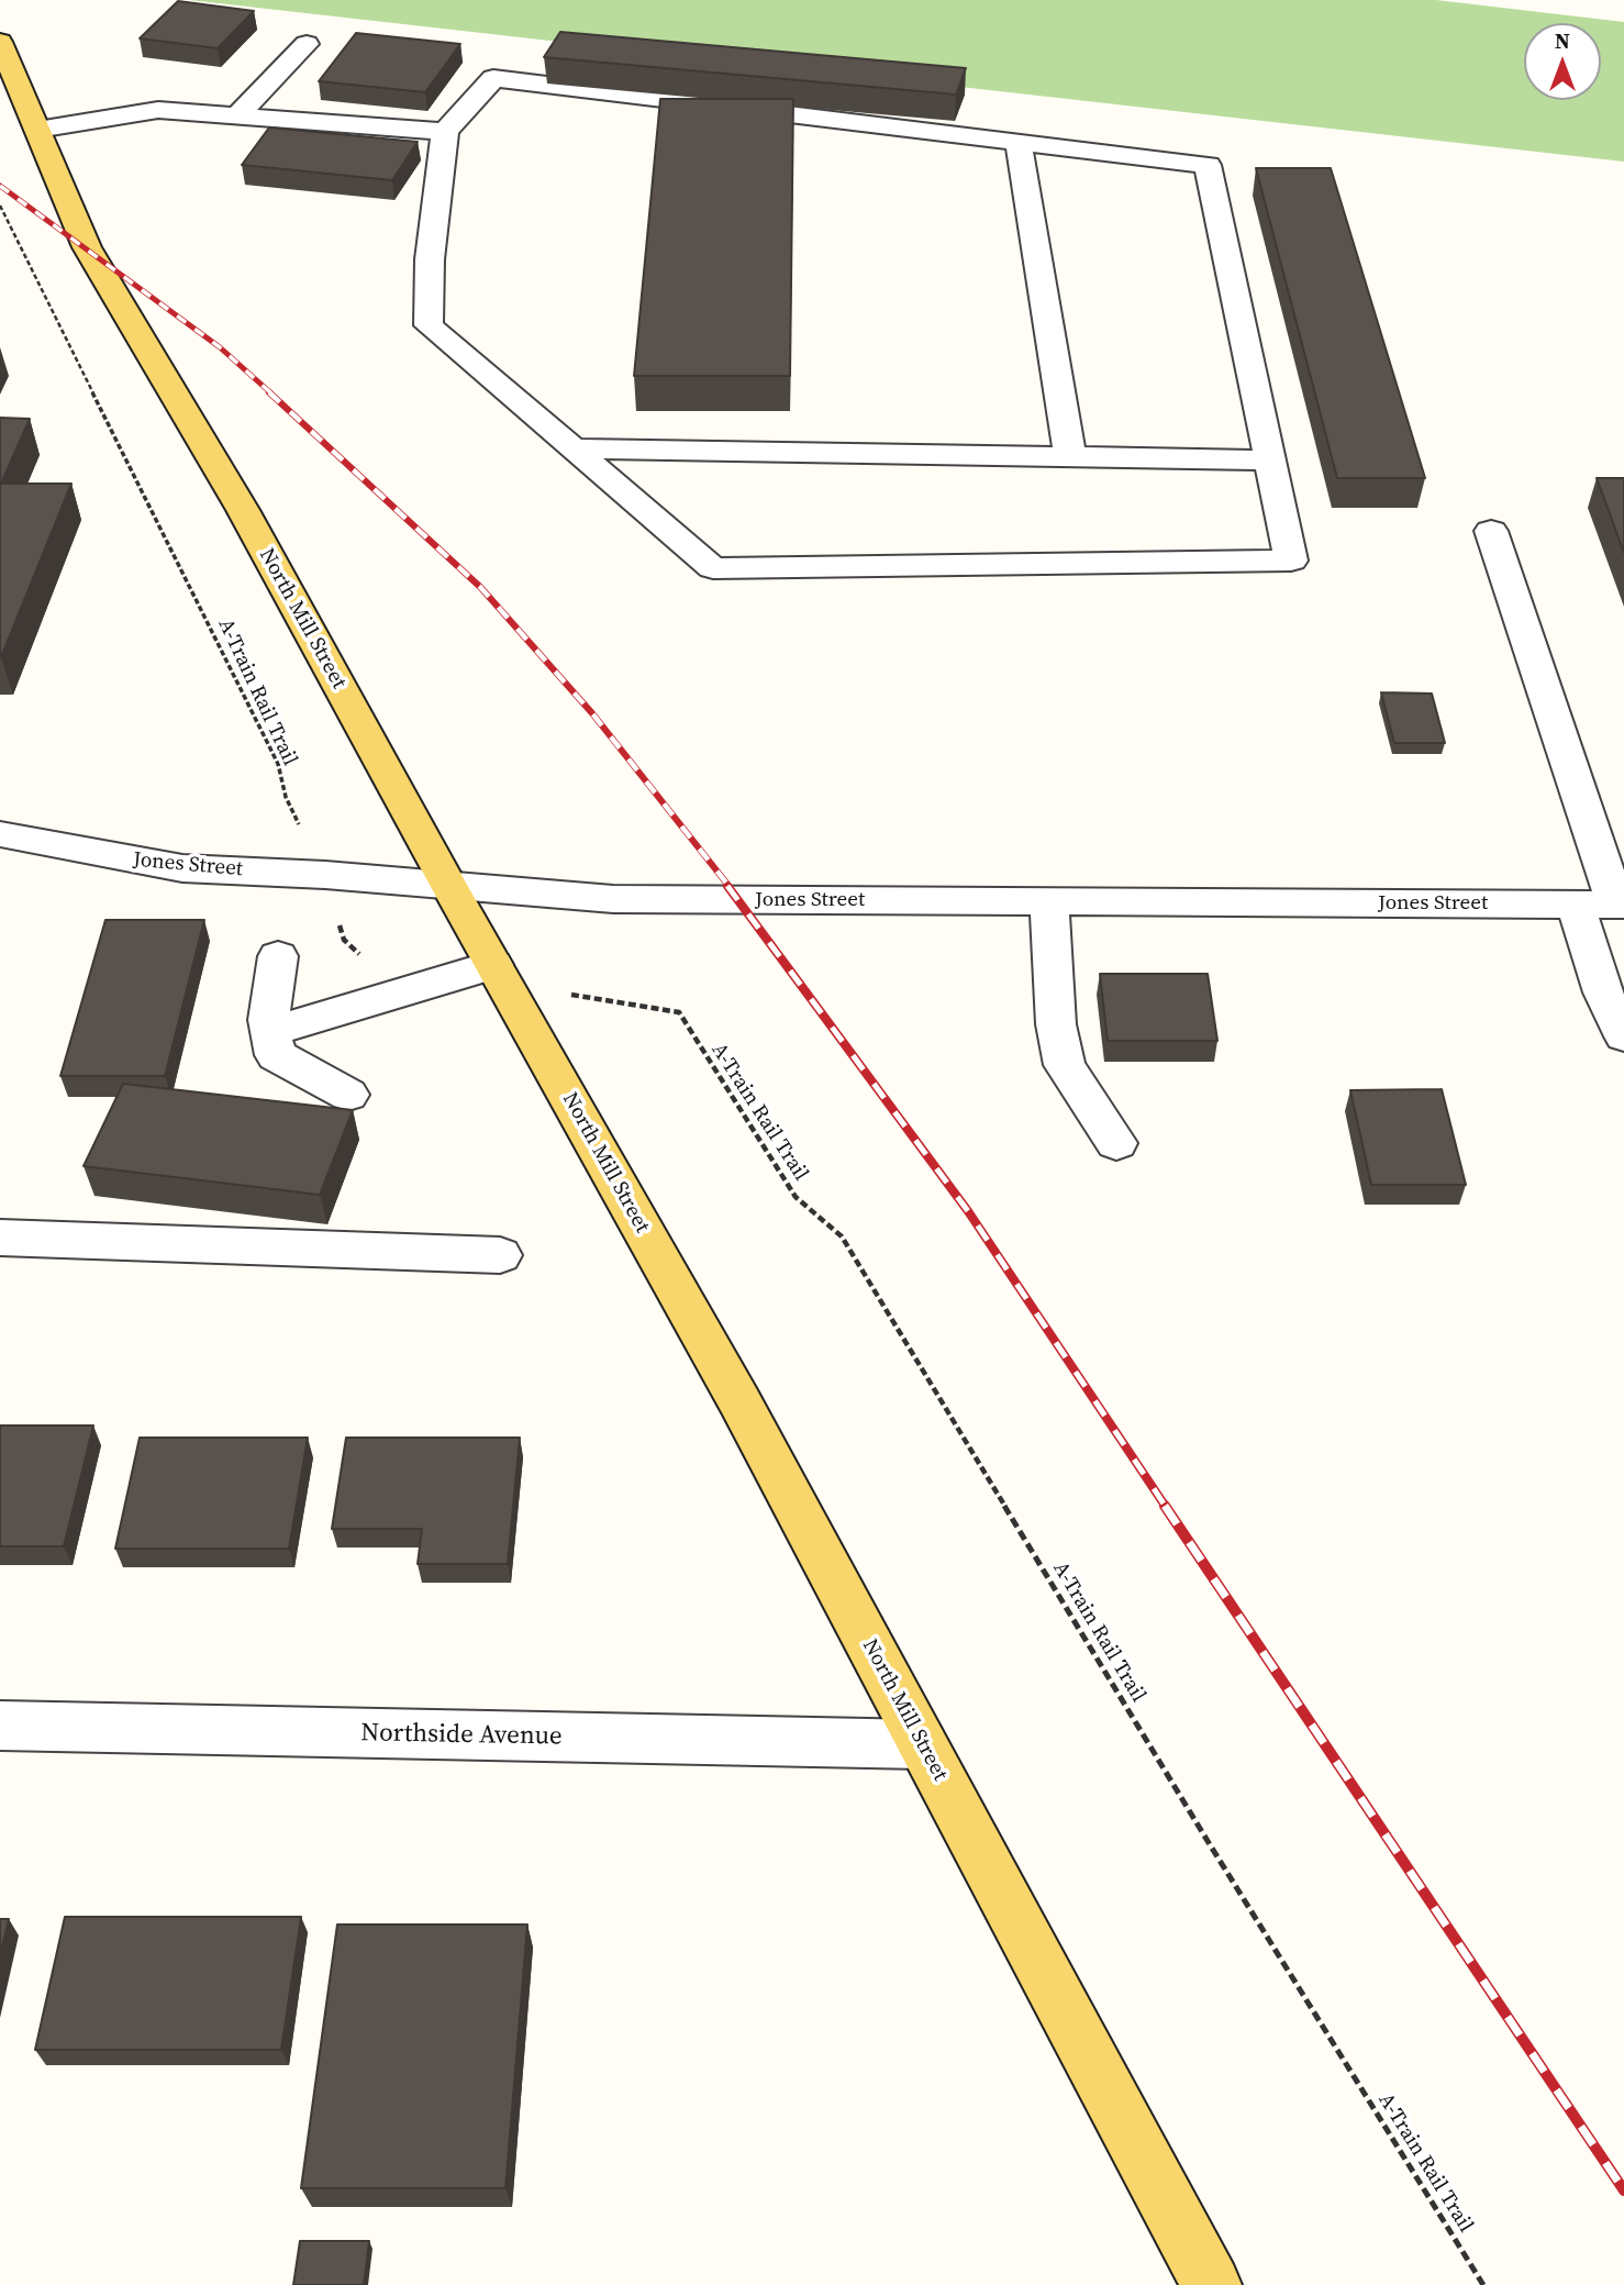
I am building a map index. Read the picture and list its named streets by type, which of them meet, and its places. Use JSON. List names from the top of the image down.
{
  "streets": {
    "main road": ["North Mill Street"],
    "street": ["Jones Street", "Northside Avenue"],
    "path": ["A-Train Rail Trail"]
  },
  "crossings": [
    ["North Mill Street", "A-Train Rail Trail"],
    ["North Mill Street", "Jones Street"],
    ["North Mill Street", "Northside Avenue"],
    ["A-Train Rail Trail", "Jones Street"]
  ],
  "north": "top"
}
